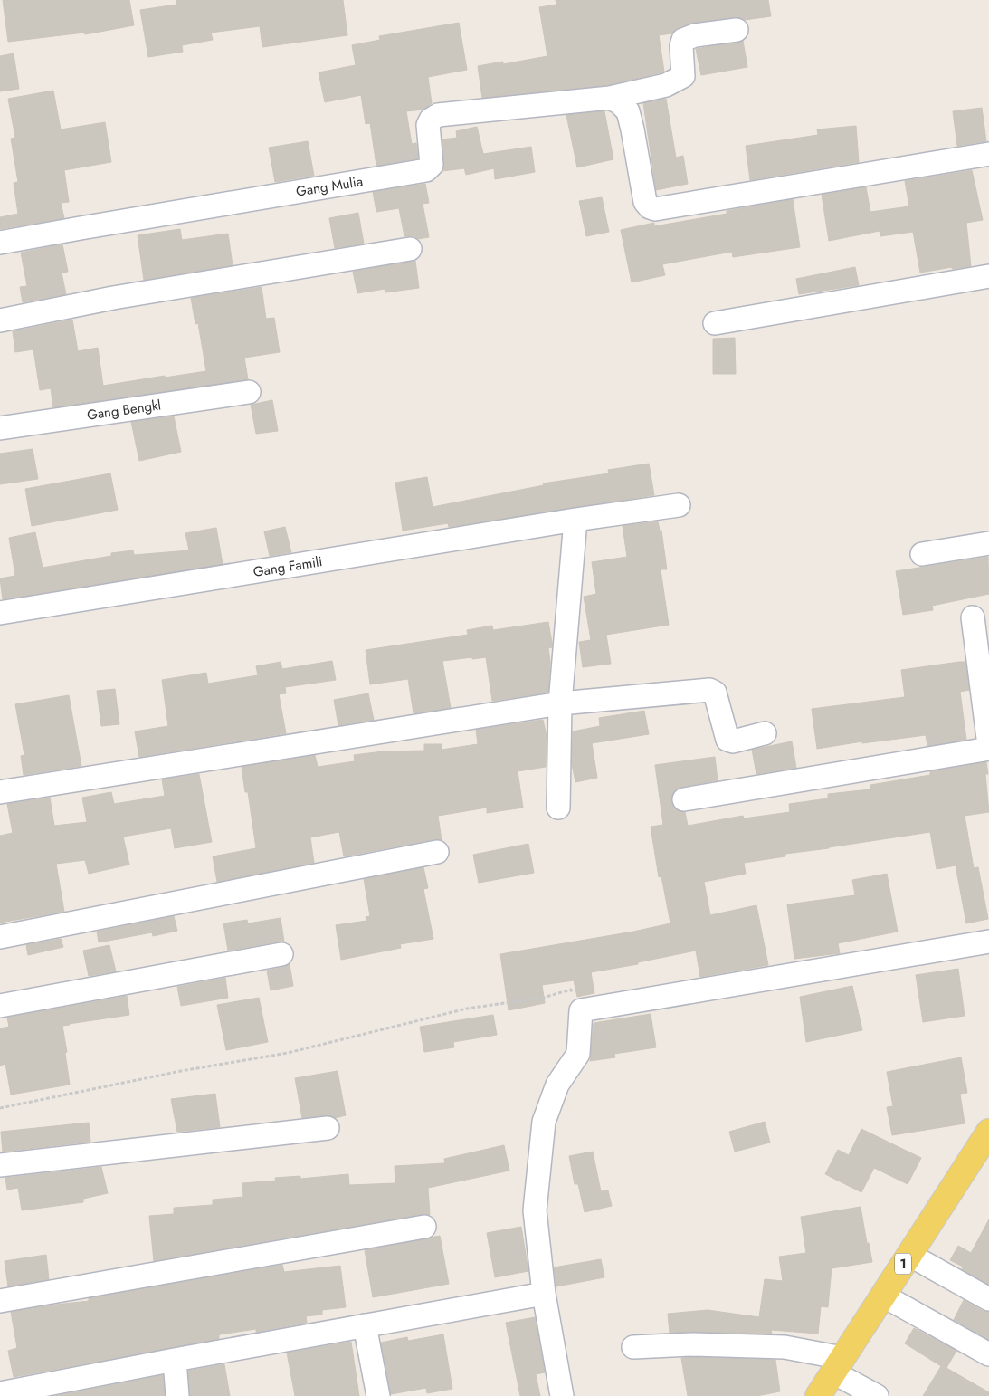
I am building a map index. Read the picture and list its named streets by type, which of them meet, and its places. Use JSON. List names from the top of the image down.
{
  "streets": {
    "main road": ["1"],
    "street": ["Gang Mulia", "Gang Bengkl", "Gang Famili"]
  }
}
